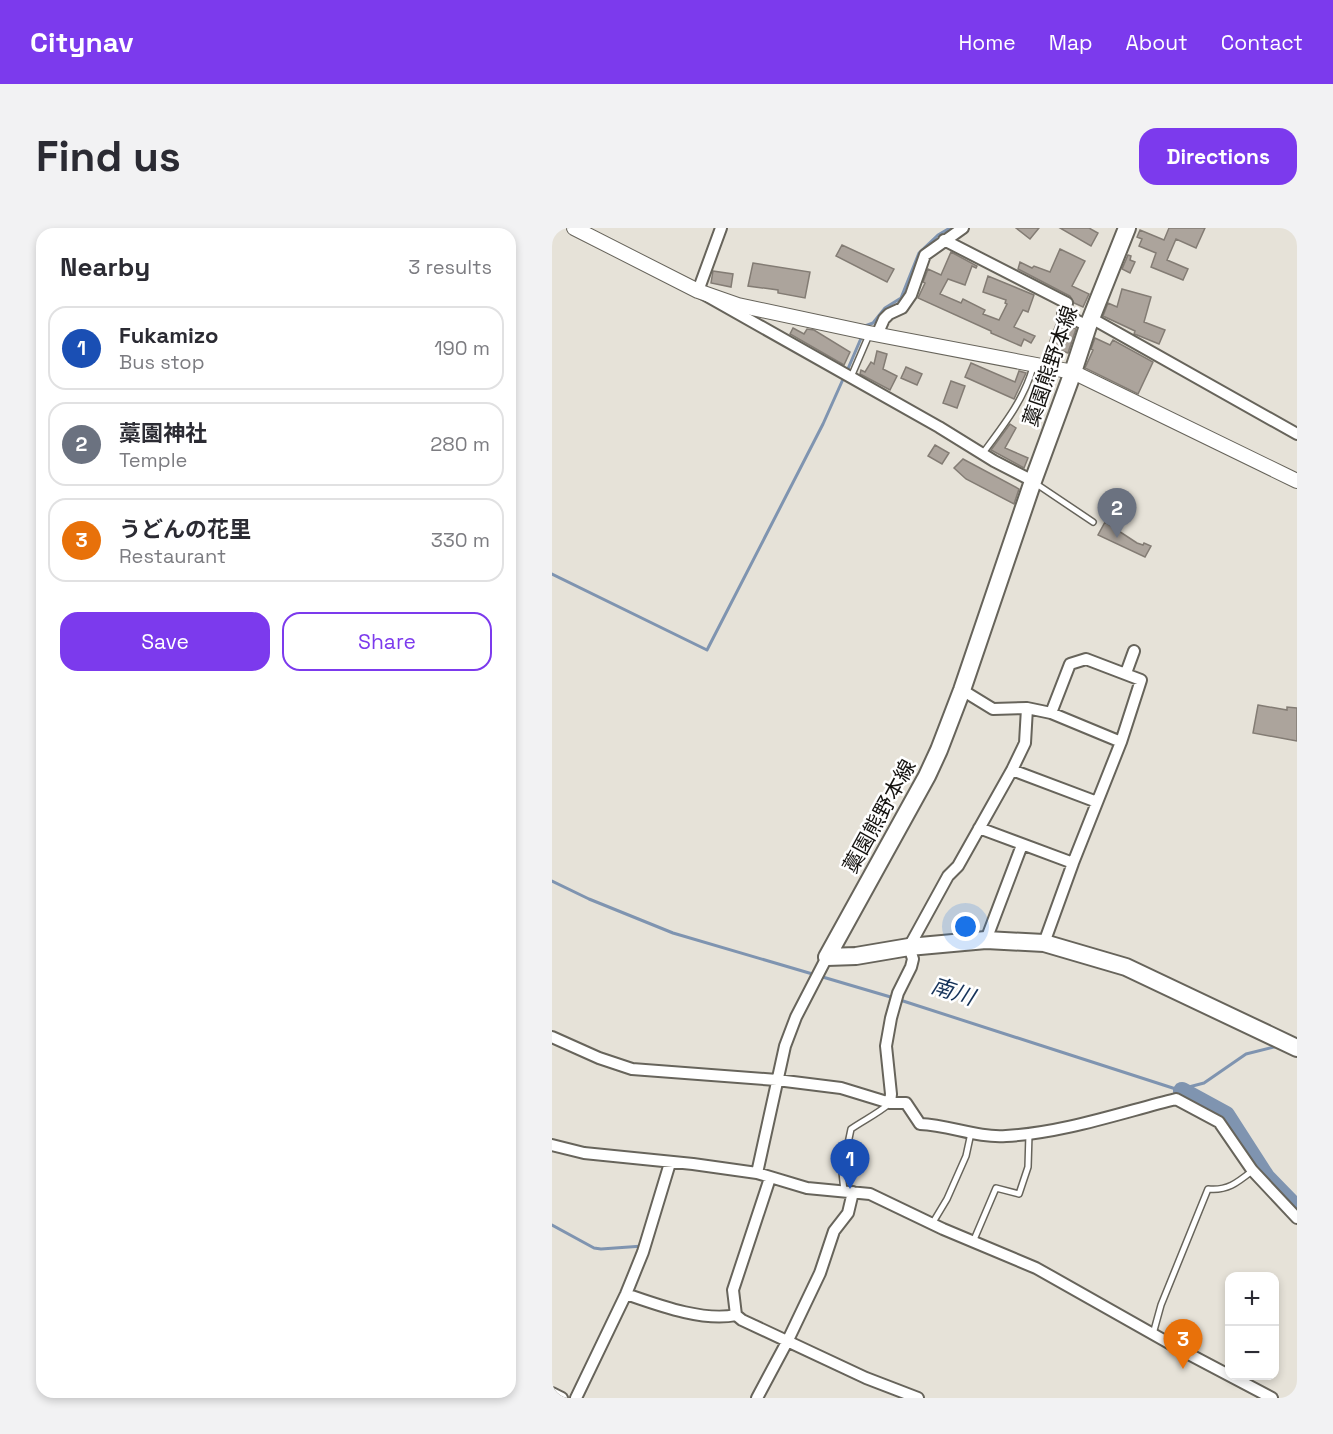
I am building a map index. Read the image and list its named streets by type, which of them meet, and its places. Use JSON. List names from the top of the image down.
{
  "streets": {
    "main road": ["藁園熊野本線"]
  },
  "water": ["南川"],
  "page": {
    "header": "Citynav",
    "nav": [
      "Home",
      "Map",
      "About",
      "Contact"
    ],
    "buttons": [
      "Directions",
      ["Save", "Share"]
    ],
    "title": "Find us",
    "heading": ["Nearby", "3 results"],
    "list": [
      {
        "mark": "1",
        "name": "Fukamizo",
        "note": "Bus stop",
        "value": "190 m"
      },
      {
        "mark": "2",
        "name": "藁園神社",
        "note": "Temple",
        "value": "280 m"
      },
      {
        "mark": "3",
        "name": "うどんの花里",
        "note": "Restaurant",
        "value": "330 m"
      }
    ],
    "pins": ["2", "1", "3"],
    "map_buttons": ["+", "−"]
  }
}
